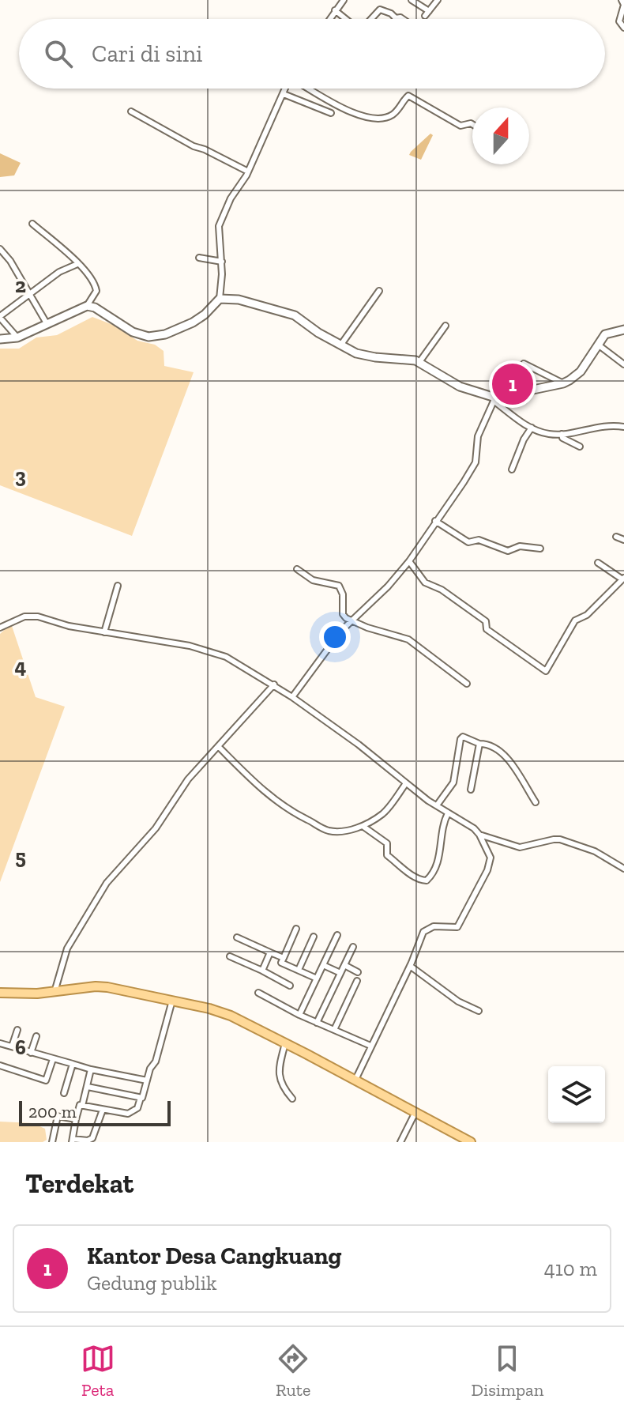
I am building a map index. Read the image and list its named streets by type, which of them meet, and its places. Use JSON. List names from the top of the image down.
{
  "scale_bar": "200 m",
  "north": "top",
  "page": {
    "search": "Cari di sini",
    "pins": "1",
    "scale": "200 m",
    "heading": "Terdekat",
    "list": [
      {
        "mark": "1",
        "name": "Kantor Desa Cangkuang",
        "note": "Gedung publik",
        "value": "410 m"
      }
    ],
    "nav": ["Peta", "Rute", "Disimpan"]
  },
  "grid": {
    "rows": [
      "2",
      "3",
      "4",
      "5",
      "6"
    ]
  }
}
